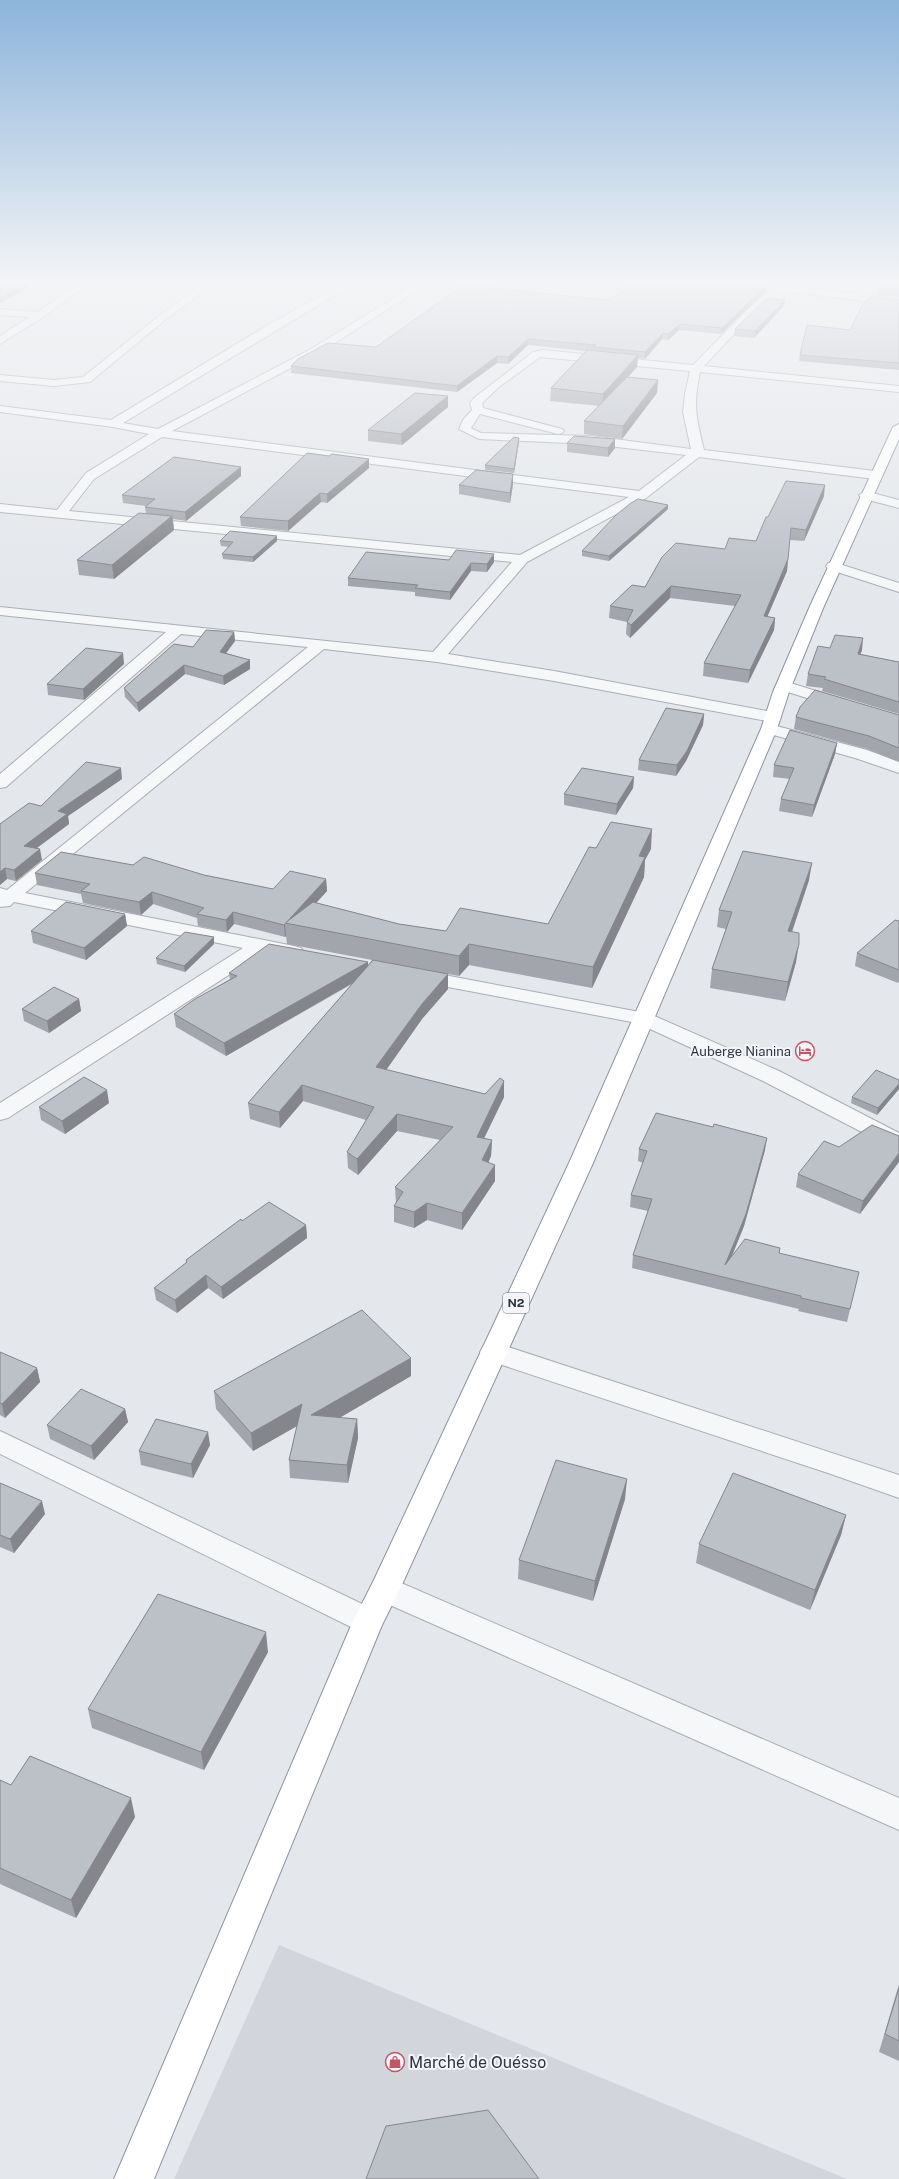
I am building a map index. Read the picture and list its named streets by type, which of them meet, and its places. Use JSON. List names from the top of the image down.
{
  "streets": {
    "highway": ["N2"]
  },
  "places": {
    "hotel": ["Auberge Nianina"],
    "shop": ["Marché de Ouésso"]
  }
}
